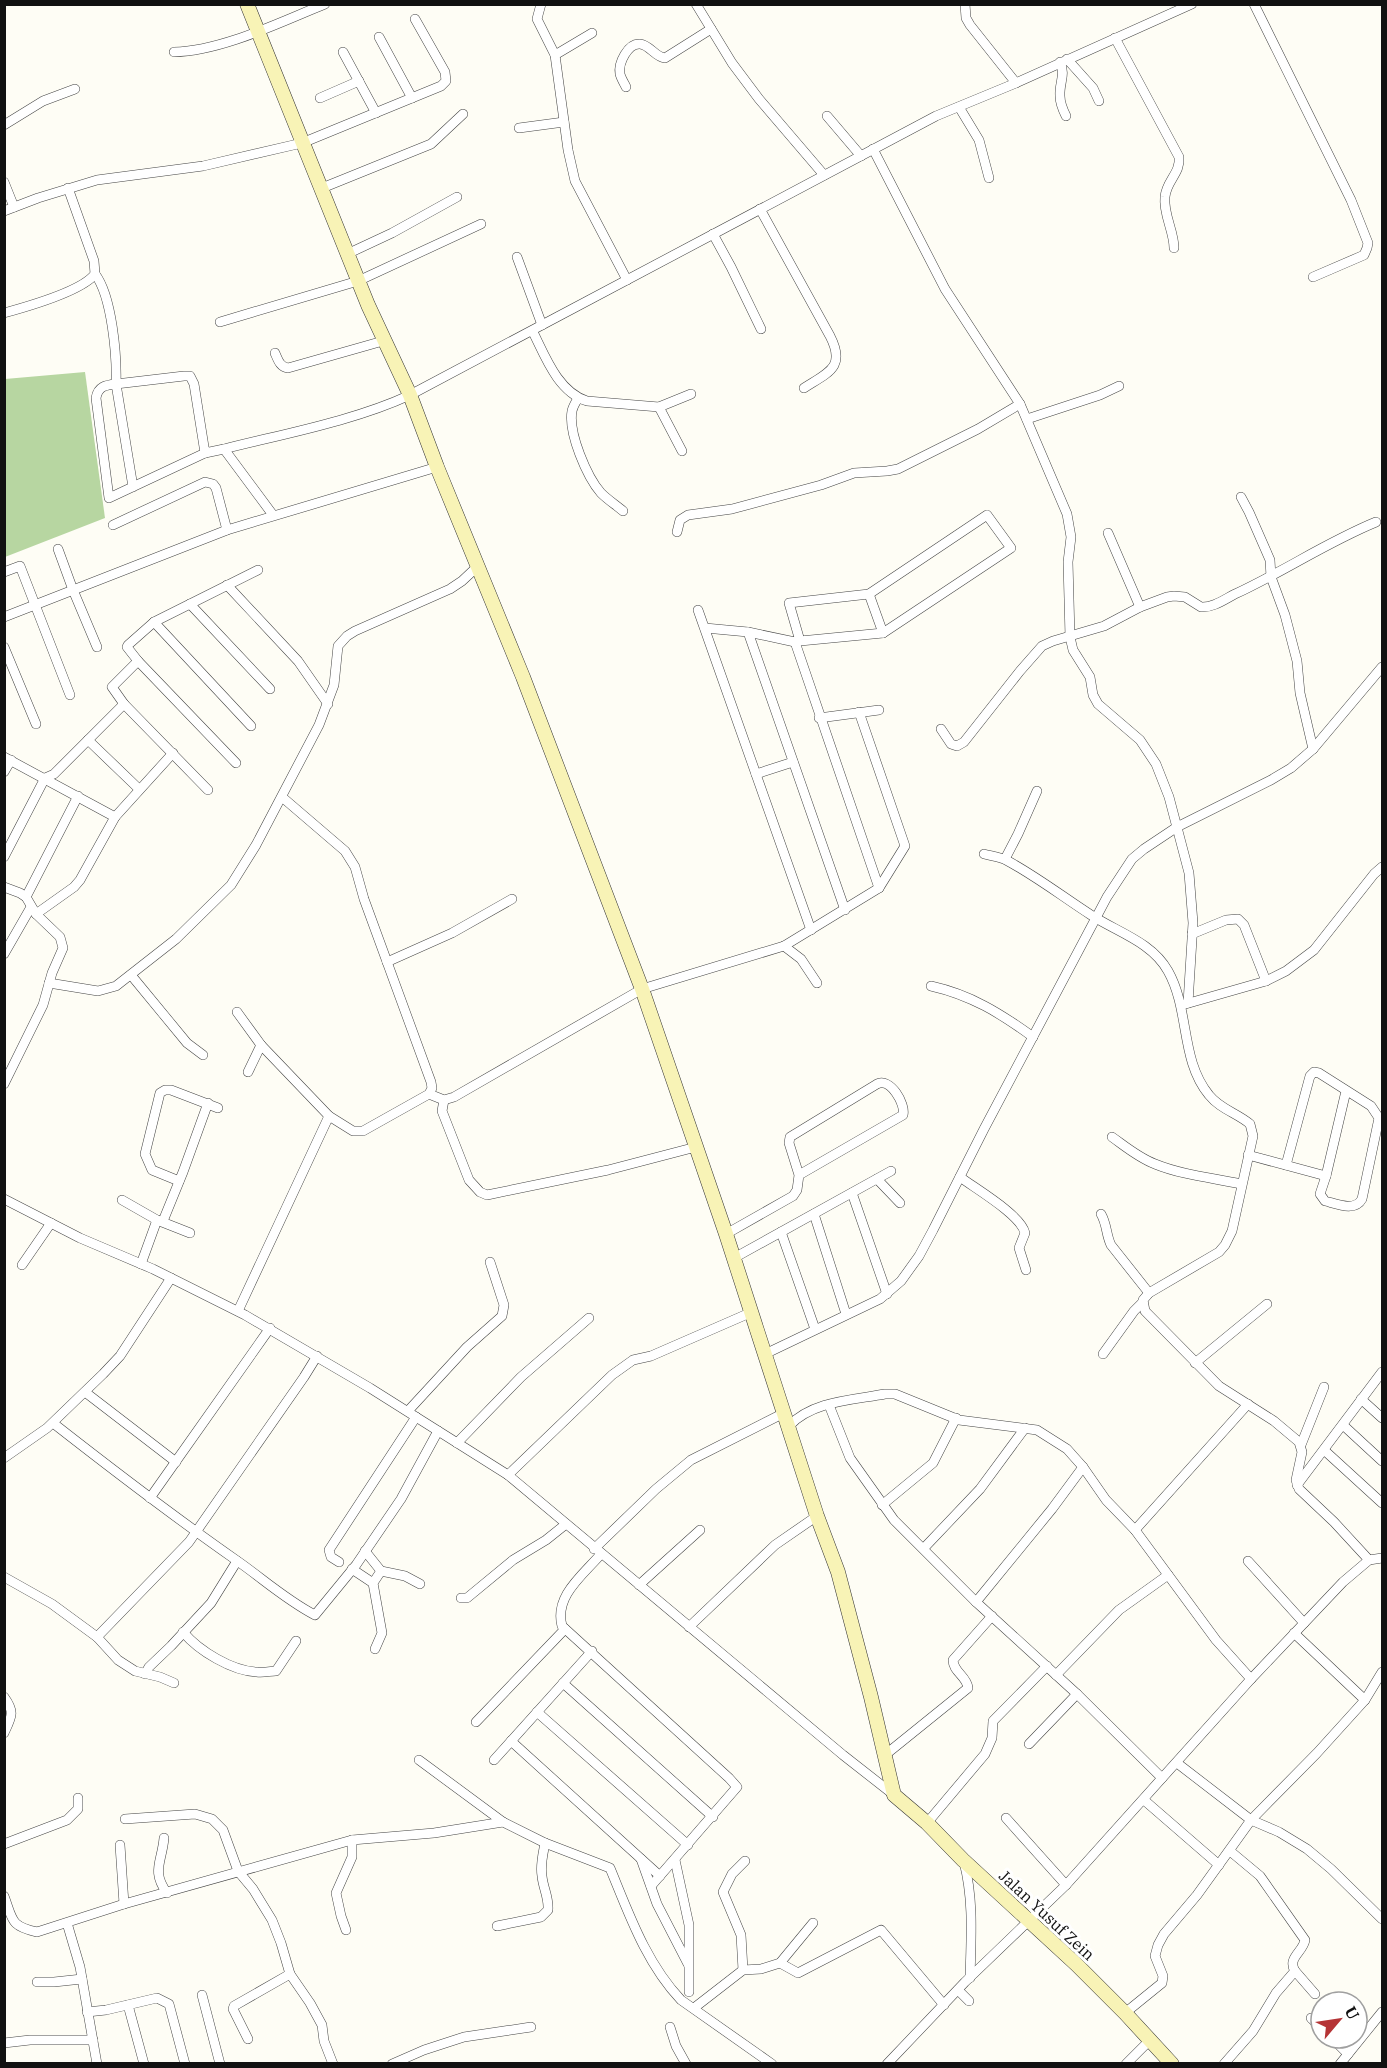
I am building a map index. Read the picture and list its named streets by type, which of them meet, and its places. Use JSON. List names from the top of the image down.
{
  "streets": {
    "street": ["Jalan Yusuf Zein"]
  },
  "north": "top right"
}
